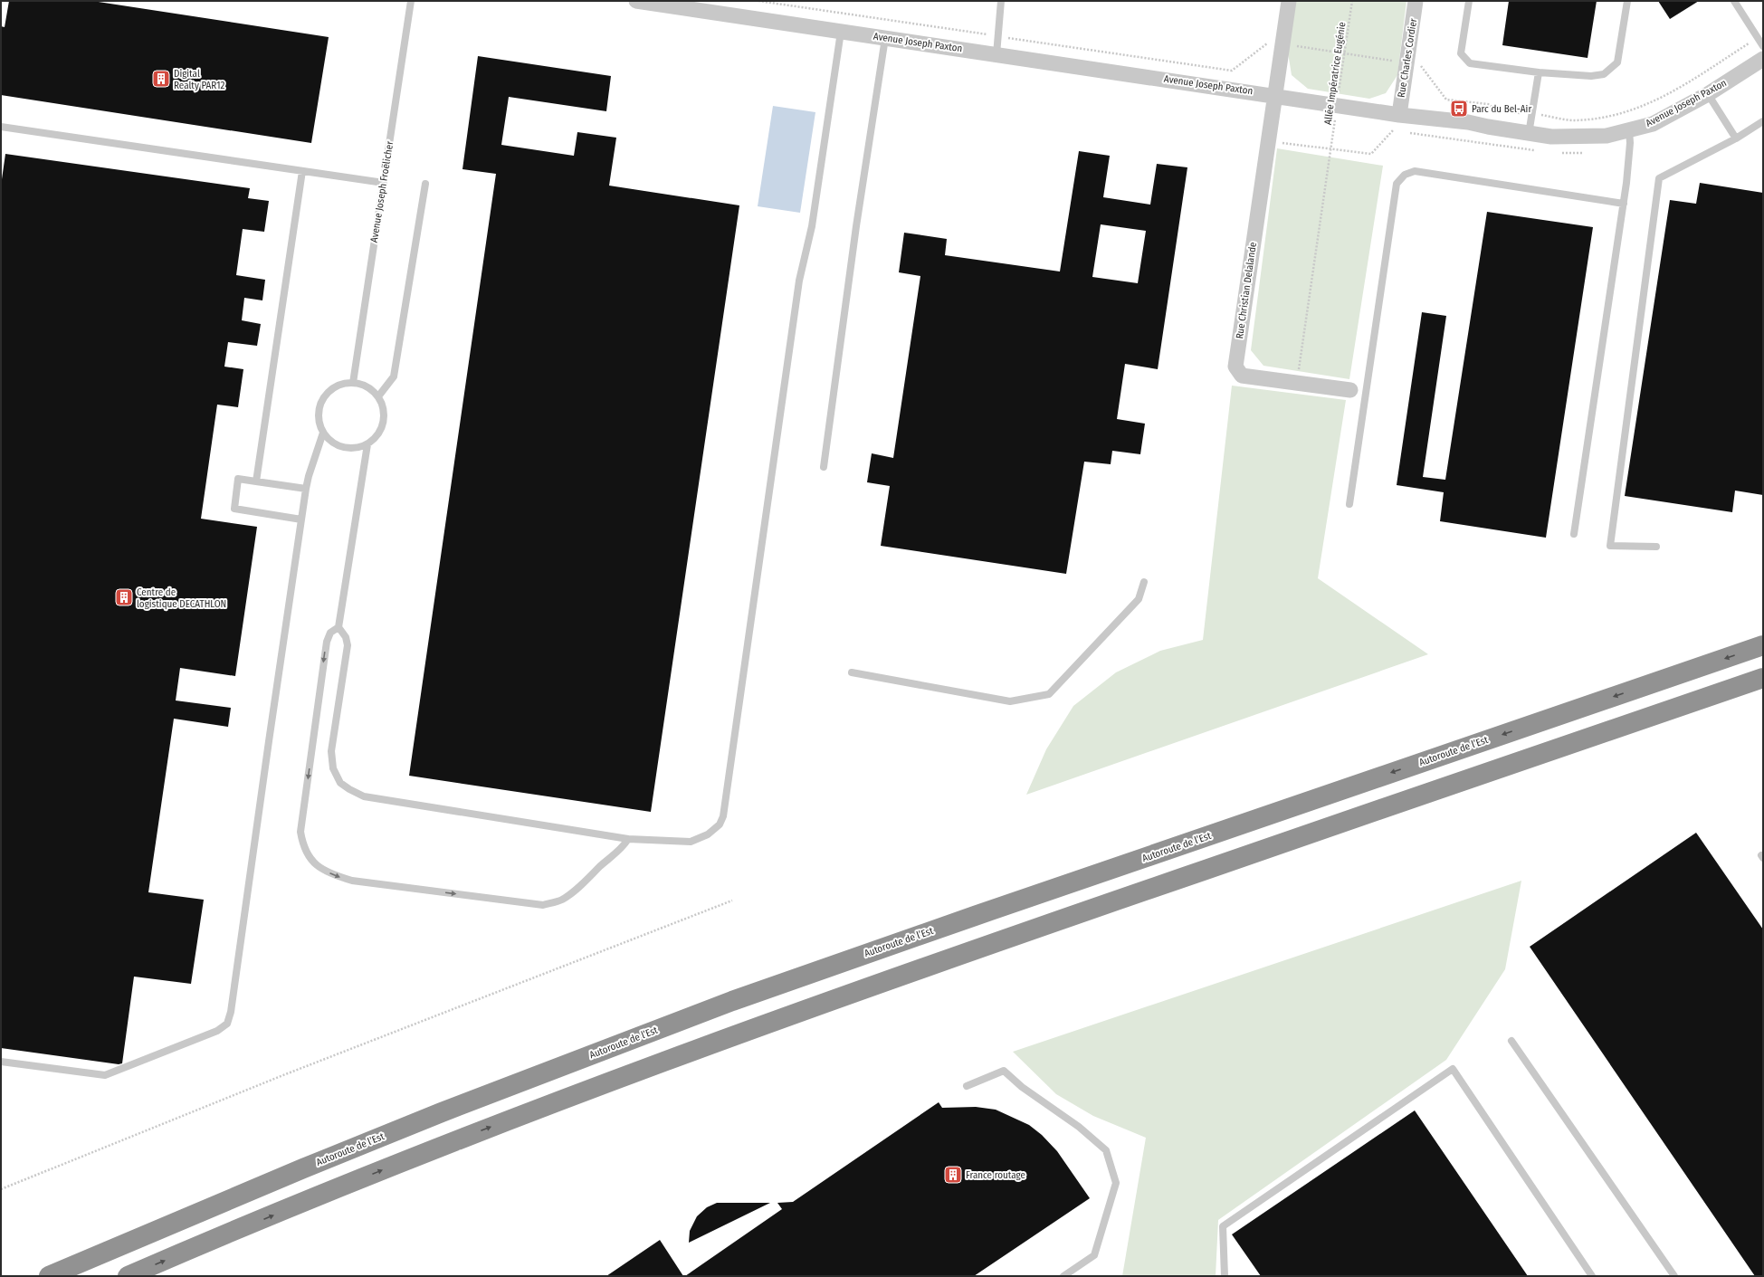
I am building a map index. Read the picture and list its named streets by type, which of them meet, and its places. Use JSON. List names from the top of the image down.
{
  "streets": {
    "highway": ["Autoroute de l’Est"],
    "street": ["Avenue Joseph Paxton", "Rue Charles Cordier", "Rue Christian Delalande"],
    "lane": ["Avenue Joseph Froëlicher"],
    "path": ["Allée Impératrice Eugénie"]
  },
  "crossings": [
    ["Avenue Joseph Paxton", "Rue Charles Cordier"],
    ["Avenue Joseph Paxton", "Allée Impératrice Eugénie"],
    ["Avenue Joseph Paxton", "Rue Christian Delalande"],
    ["Allée Impératrice Eugénie", "Rue Christian Delalande"]
  ],
  "places": {
    "building": ["Digital Realty PAR12", "Centre de logistique DECATHLON", "France routage"],
    "bus stop": ["Parc du Bel-Air"]
  }
}
